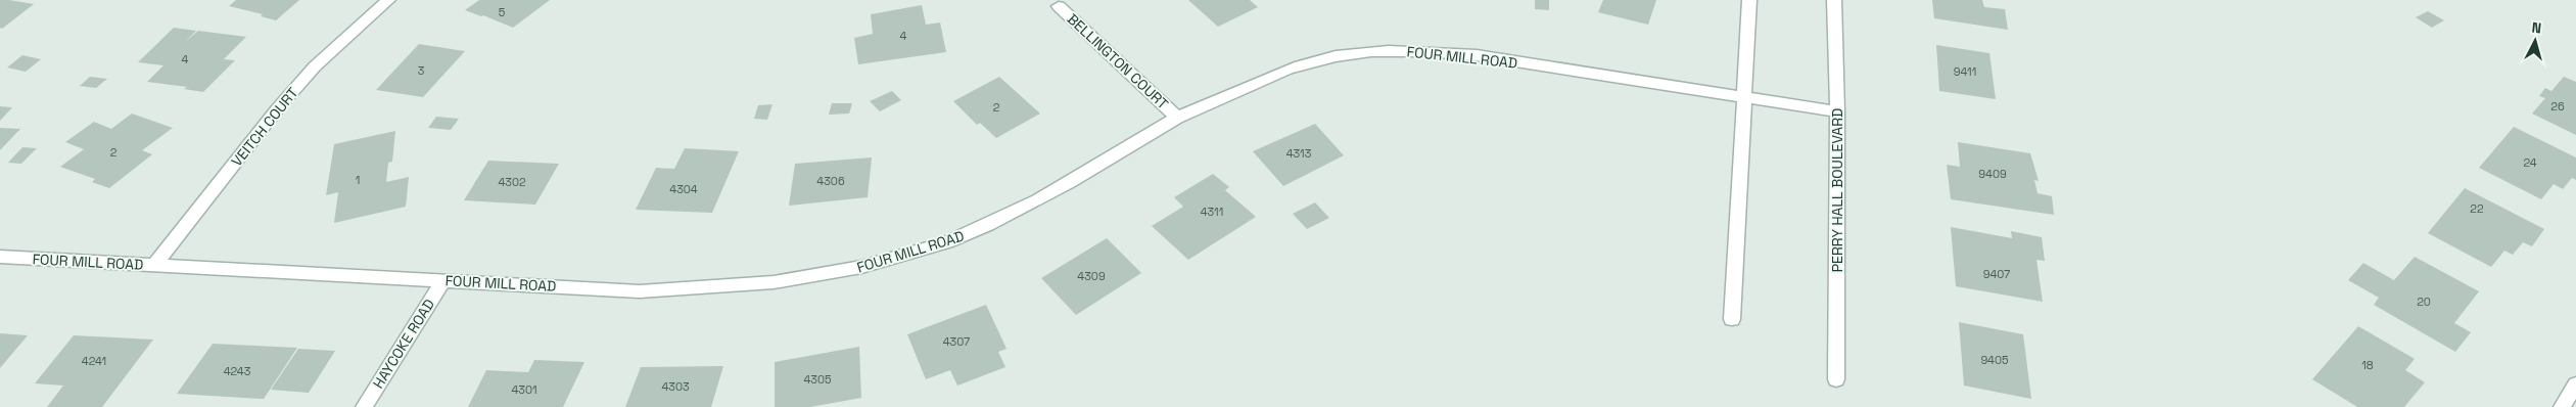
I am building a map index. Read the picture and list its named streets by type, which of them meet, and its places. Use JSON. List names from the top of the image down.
{
  "streets": {
    "street": [
      "FOUR MILL ROAD",
      "BELLINGTON COURT",
      "VEITCH COURT",
      "PERRY HALL BOULEVARD",
      "HAYCOKE ROAD"
    ]
  },
  "crossings": [
    ["FOUR MILL ROAD", "BELLINGTON COURT"],
    ["FOUR MILL ROAD", "VEITCH COURT"],
    ["FOUR MILL ROAD", "PERRY HALL BOULEVARD"],
    ["FOUR MILL ROAD", "HAYCOKE ROAD"]
  ],
  "house_numbers": [
    "5",
    "4",
    "4",
    "3",
    "9411",
    "26",
    "2",
    "2",
    "4313",
    "24",
    "9409",
    "1",
    "4306",
    "4302",
    "4304",
    "22",
    "4311",
    "9407",
    "4309",
    "20",
    "4307",
    "9405",
    "4241",
    "18",
    "4243",
    "4305",
    "4303",
    "4301"
  ],
  "north": "top"
}
